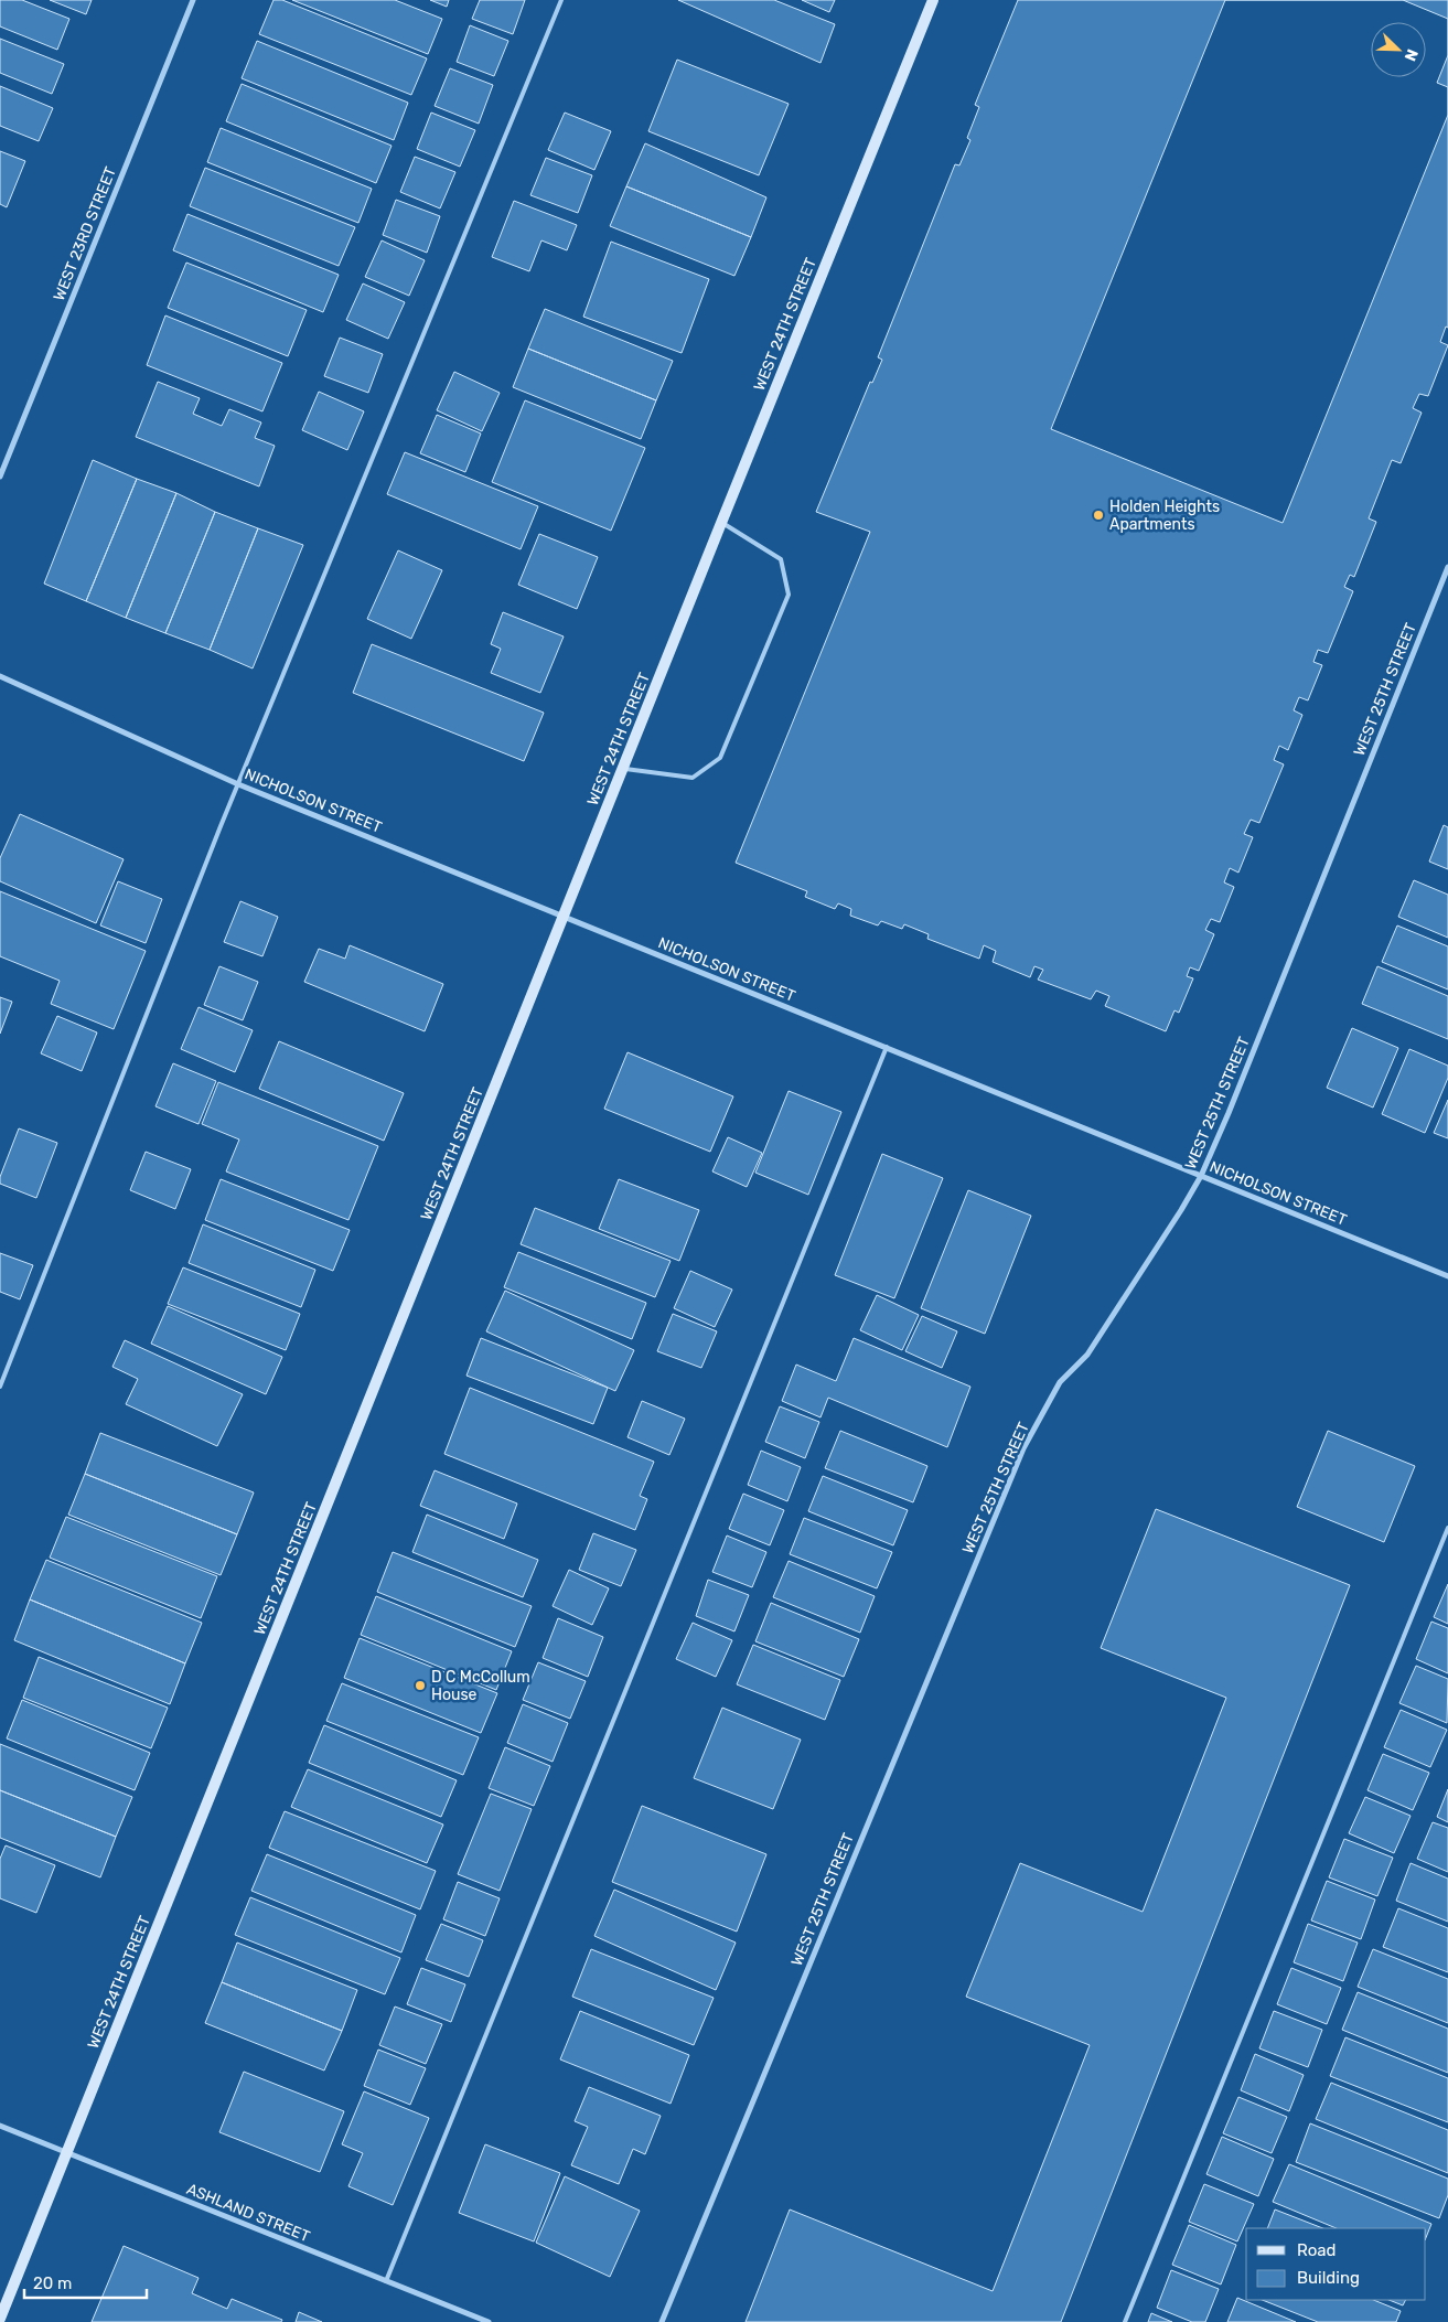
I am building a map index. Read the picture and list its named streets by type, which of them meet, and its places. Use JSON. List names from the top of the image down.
{
  "streets": {
    "street": [
      "WEST 23RD STREET",
      "WEST 24TH STREET",
      "WEST 25TH STREET",
      "NICHOLSON STREET",
      "ASHLAND STREET"
    ]
  },
  "crossings": [
    ["WEST 24TH STREET", "NICHOLSON STREET"],
    ["WEST 24TH STREET", "ASHLAND STREET"],
    ["WEST 25TH STREET", "NICHOLSON STREET"]
  ],
  "places": ["Holden Heights Apartments", "D C McCollum House"],
  "legend": ["Road", "Building"],
  "scale_bar": "20 m",
  "north": "bottom right"
}
